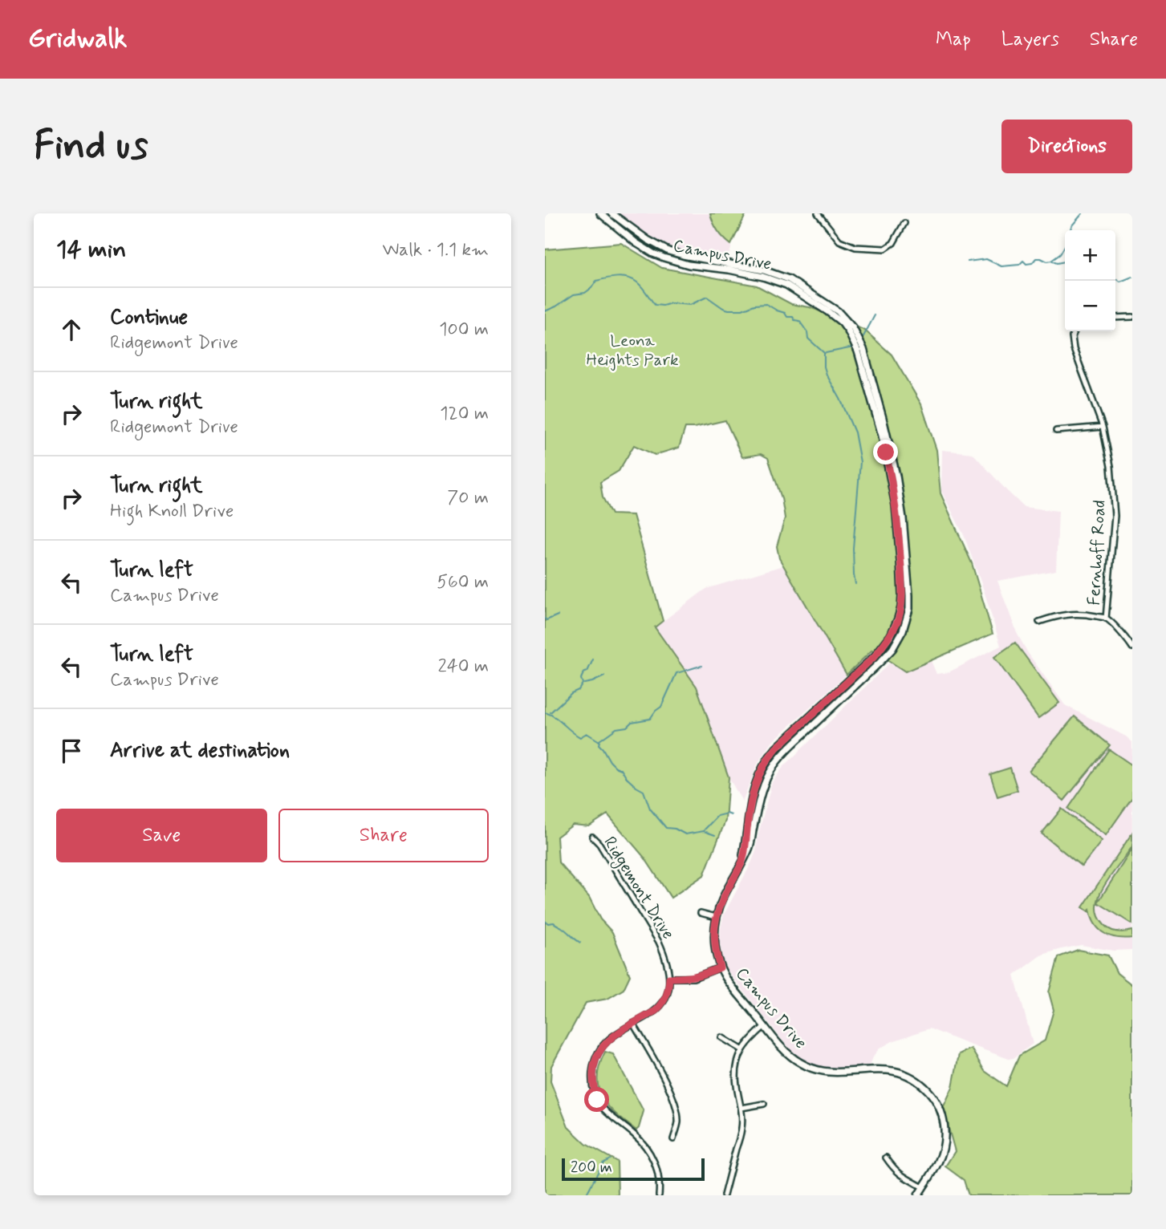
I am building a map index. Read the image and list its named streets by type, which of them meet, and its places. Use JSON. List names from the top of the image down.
{
  "streets": {
    "street": ["Campus Drive", "Fernhoff Road", "Ridgemont Drive"]
  },
  "parks": ["Leona Heights Park"],
  "scale_bar": "200 m",
  "page": {
    "header": "Gridwalk",
    "nav": ["Map", "Layers", "Share"],
    "buttons": [
      "Directions",
      ["Save", "Share"]
    ],
    "title": "Find us",
    "heading": ["14 min", "Walk · 1.1 km"],
    "map_buttons": ["+", "−"],
    "list": [
      ["Continue", "Ridgemont Drive", "100 m"],
      ["Turn right", "Ridgemont Drive", "120 m"],
      ["Turn right", "High Knoll Drive", "70 m"],
      ["Turn left", "Campus Drive", "560 m"],
      ["Turn left", "Campus Drive", "240 m"],
      "Arrive at destination"
    ],
    "scale": "200 m"
  }
}
